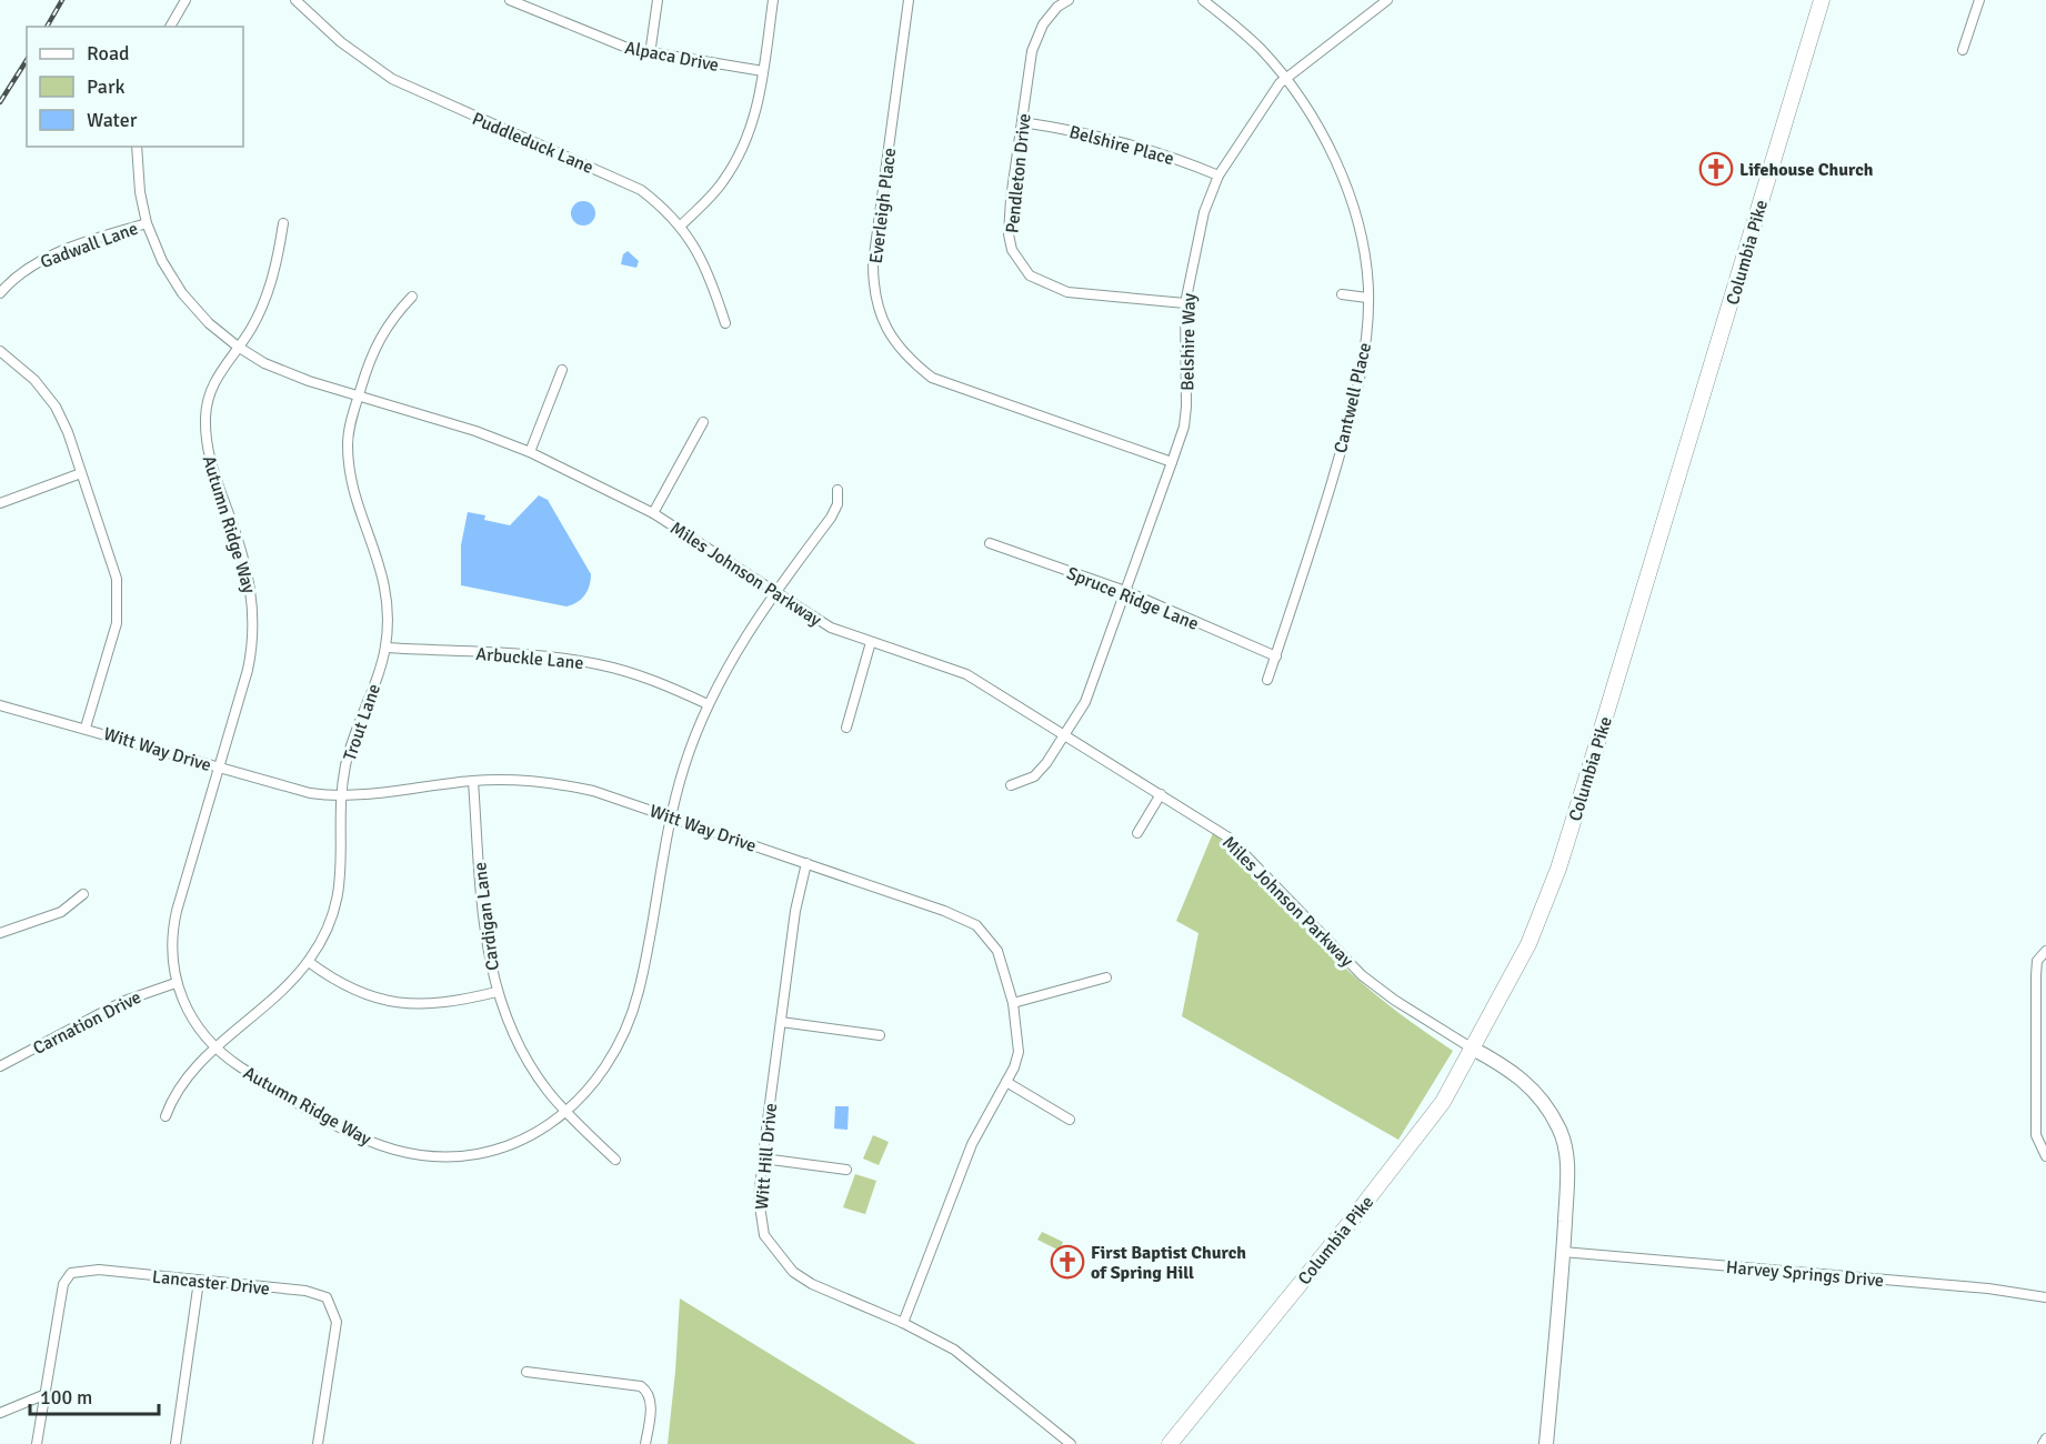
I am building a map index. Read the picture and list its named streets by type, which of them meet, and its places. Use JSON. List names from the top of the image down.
{
  "streets": {
    "main road": ["Columbia Pike"],
    "street": [
      "Alpaca Drive",
      "Puddleduck Lane",
      "Belshire Place",
      "Pendleton Drive",
      "Everleigh Place",
      "Gadwall Lane",
      "Belshire Way",
      "Cantwell Place",
      "Autumn Ridge Way",
      "Miles Johnson Parkway",
      "Spruce Ridge Lane",
      "Arbuckle Lane",
      "Trout Lane",
      "Witt Way Drive",
      "Cardigan Lane",
      "Carnation Drive",
      "Witt Hill Drive",
      "Harvey Springs Drive",
      "Lancaster Drive"
    ]
  },
  "crossings": [
    ["Belshire Place", "Pendleton Drive"],
    ["Belshire Place", "Belshire Way"],
    ["Pendleton Drive", "Belshire Way"],
    ["Everleigh Place", "Belshire Way"],
    ["Gadwall Lane", "Miles Johnson Parkway"],
    ["Columbia Pike", "Miles Johnson Parkway"],
    ["Belshire Way", "Cantwell Place"],
    ["Belshire Way", "Miles Johnson Parkway"],
    ["Belshire Way", "Spruce Ridge Lane"],
    ["Cantwell Place", "Spruce Ridge Lane"],
    ["Autumn Ridge Way", "Miles Johnson Parkway"],
    ["Autumn Ridge Way", "Arbuckle Lane"],
    ["Autumn Ridge Way", "Trout Lane"],
    ["Autumn Ridge Way", "Witt Way Drive"],
    ["Autumn Ridge Way", "Cardigan Lane"],
    ["Autumn Ridge Way", "Carnation Drive"],
    ["Miles Johnson Parkway", "Trout Lane"],
    ["Arbuckle Lane", "Trout Lane"],
    ["Trout Lane", "Witt Way Drive"],
    ["Witt Way Drive", "Cardigan Lane"],
    ["Witt Way Drive", "Witt Hill Drive"]
  ],
  "places": {
    "church": ["Lifehouse Church", "First Baptist Church of Spring Hill"]
  },
  "legend": ["Road", "Park", "Water"],
  "scale_bar": "100 m"
}
